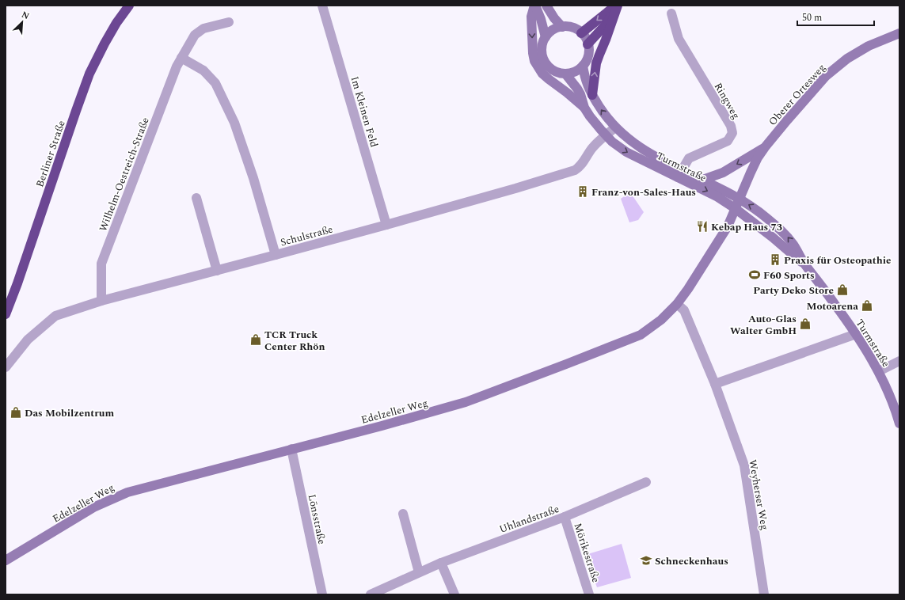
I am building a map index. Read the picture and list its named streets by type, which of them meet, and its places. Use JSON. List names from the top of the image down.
{
  "streets": {
    "highway": ["Berliner Straße"],
    "main road": ["Oberer Ortesweg", "Turmstraße", "Edelzeller Weg"],
    "street": [
      "Ringweg",
      "Im Kleinen Feld",
      "Wilhelm-Oestreich-Straße",
      "Schulstraße",
      "Weyherser Weg",
      "Uhlandstraße",
      "Lönsstraße",
      "Mörikestraße"
    ]
  },
  "crossings": [
    ["Oberer Ortesweg", "Turmstraße"],
    ["Oberer Ortesweg", "Edelzeller Weg"],
    ["Ringweg", "Turmstraße"],
    ["Im Kleinen Feld", "Schulstraße"],
    ["Turmstraße", "Schulstraße"],
    ["Turmstraße", "Edelzeller Weg"],
    ["Wilhelm-Oestreich-Straße", "Schulstraße"],
    ["Edelzeller Weg", "Weyherser Weg"],
    ["Edelzeller Weg", "Lönsstraße"],
    ["Uhlandstraße", "Mörikestraße"]
  ],
  "places": {
    "building": ["Franz-von-Sales-Haus", "Praxis für Osteopathie"],
    "restaurant": ["Kebap Haus 73"],
    "sports": ["F60 Sports"],
    "shop": [
      "Party Deko Store",
      "Motoarena",
      "Auto-Glas Walter GmbH",
      "TCR Truck Center Rhön",
      "Das Mobilzentrum"
    ],
    "school or university": ["Schneckenhaus"]
  },
  "scale_bar": "50 m",
  "north": "top right"
}
